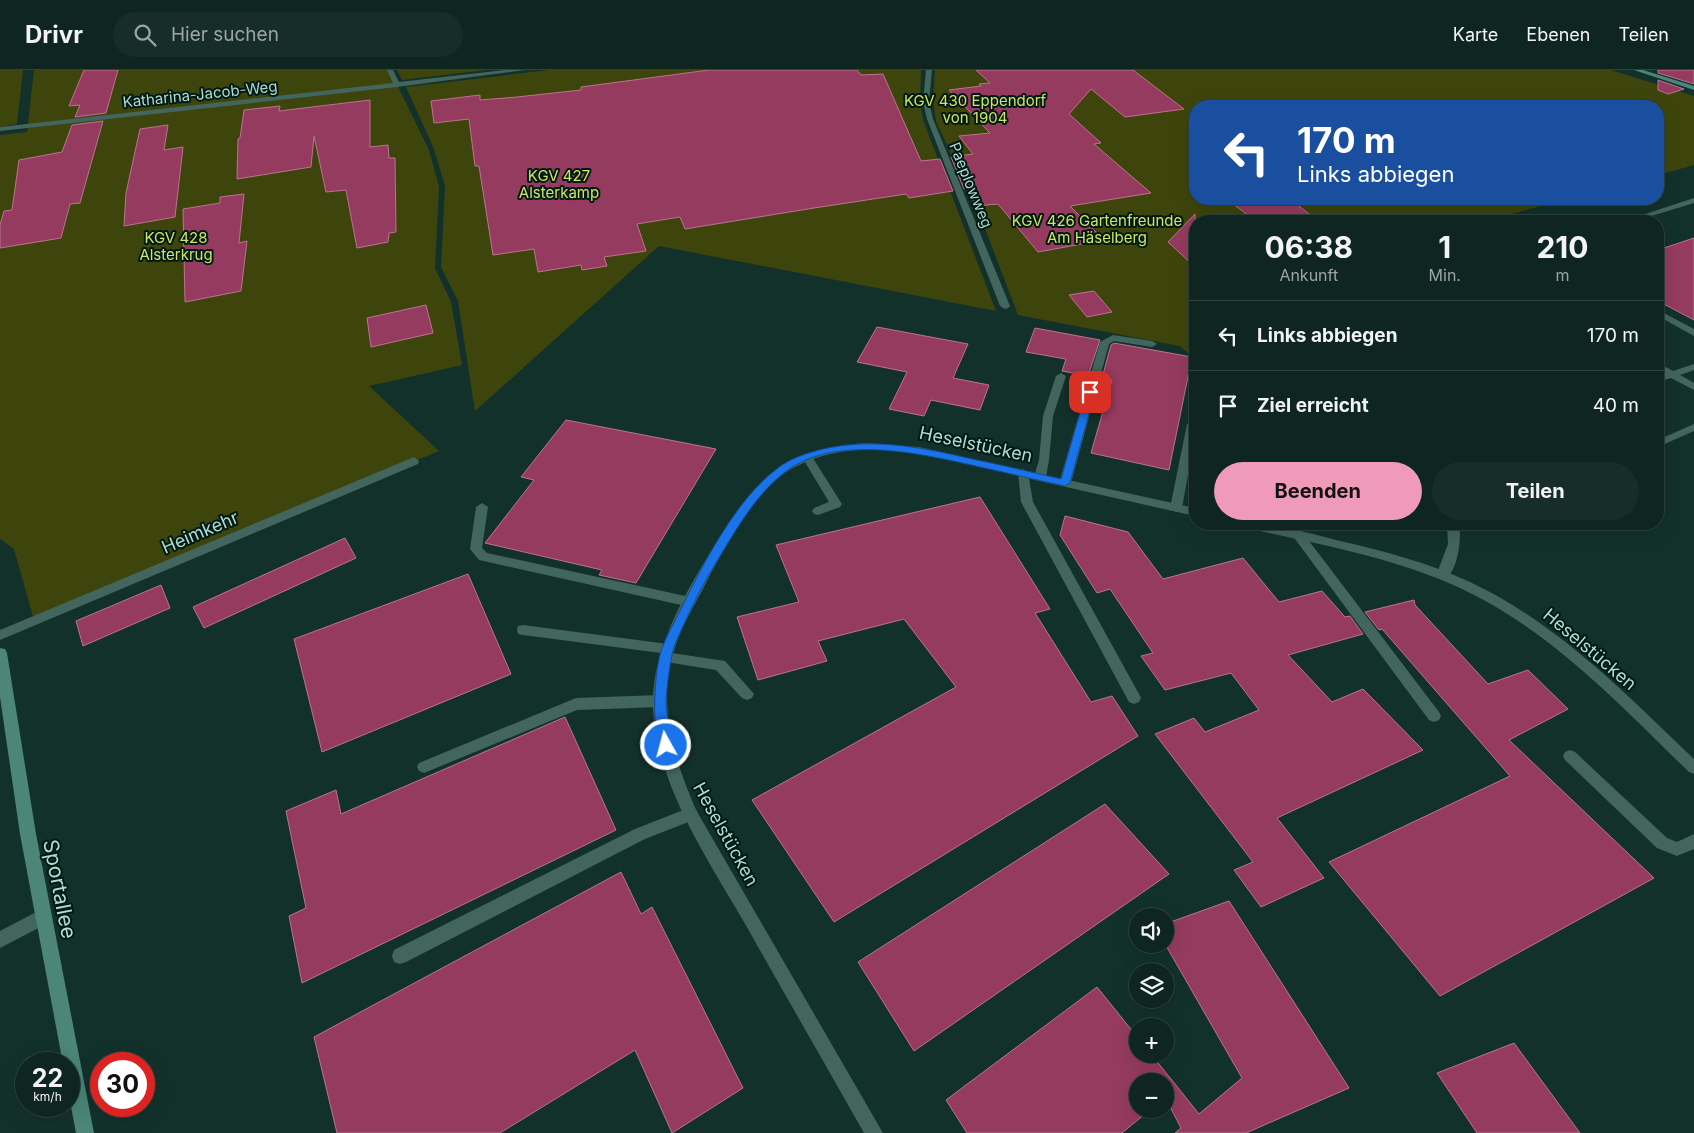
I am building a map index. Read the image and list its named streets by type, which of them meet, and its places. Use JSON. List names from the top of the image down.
{
  "streets": {
    "street": [
      "Katharina-Jacob-Weg",
      "Paeplowweg",
      "Heselstücken",
      "Heimkehr",
      "Sportallee"
    ]
  },
  "parks": [
    "KGV 430 Eppendorf von 1904",
    "KGV 427 Alsterkamp",
    "KGV 426 Gartenfreunde Am Häselberg",
    "KGV 428 Alsterkrug"
  ],
  "page": {
    "header": "Drivr",
    "search": "Hier suchen",
    "nav": ["Karte", "Ebenen", "Teilen"],
    "turn": ["170 m", "Links abbiegen"],
    "eta": [
      "06:38",
      "Ankunft",
      "1",
      "Min.",
      "210",
      "m"
    ],
    "list": [
      {
        "name": "Links abbiegen",
        "value": "170 m"
      },
      {
        "name": "Ziel erreicht",
        "value": "40 m"
      }
    ],
    "buttons": ["Beenden", "Teilen"],
    "map_buttons": ["+", "−"],
    "speed": "22 km/h",
    "limit": "30"
  }
}
